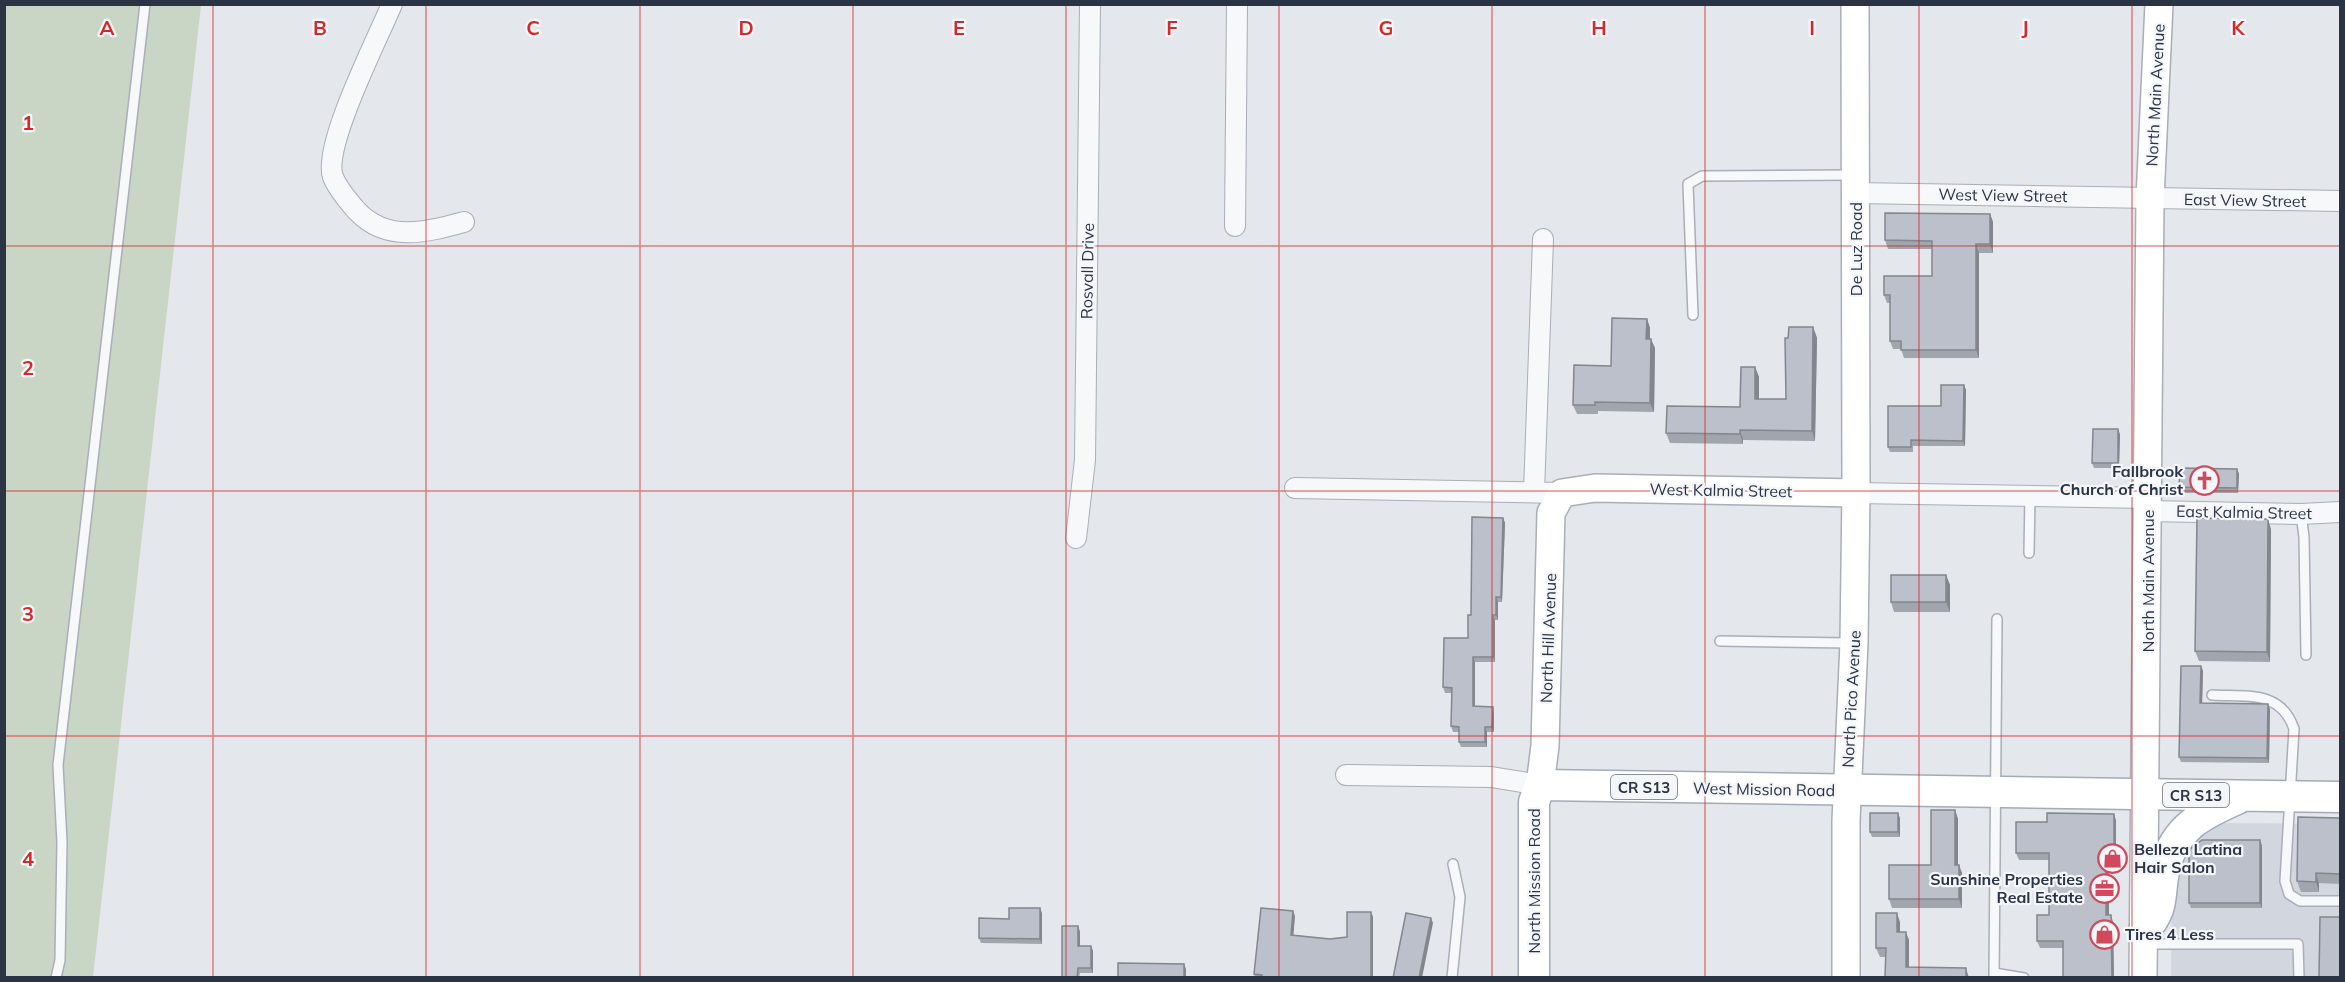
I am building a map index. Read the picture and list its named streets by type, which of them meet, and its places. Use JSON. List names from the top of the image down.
{
  "streets": {
    "main road": ["CR S13", "West Mission Road", "North Mission Road"],
    "street": [
      "North Main Avenue",
      "West View Street",
      "East View Street",
      "De Luz Road",
      "Rosvall Drive",
      "West Kalmia Street",
      "East Kalmia Street",
      "North Hill Avenue",
      "North Pico Avenue"
    ]
  },
  "crossings": [
    ["North Main Avenue", "West View Street"],
    ["North Main Avenue", "East View Street"],
    ["North Main Avenue", "West Kalmia Street"],
    ["North Main Avenue", "East Kalmia Street"],
    ["North Main Avenue", "CR S13"],
    ["North Main Avenue", "West Mission Road"],
    ["West View Street", "East View Street"],
    ["West View Street", "De Luz Road"],
    ["De Luz Road", "West Kalmia Street"],
    ["De Luz Road", "North Pico Avenue"],
    ["West Kalmia Street", "East Kalmia Street"],
    ["West Kalmia Street", "North Hill Avenue"],
    ["West Kalmia Street", "North Pico Avenue"],
    ["North Hill Avenue", "West Mission Road"],
    ["North Hill Avenue", "North Mission Road"],
    ["North Pico Avenue", "West Mission Road"],
    ["CR S13", "West Mission Road"],
    ["West Mission Road", "North Mission Road"]
  ],
  "places": {
    "church": ["Fallbrook Church of Christ"],
    "shop": ["Belleza Latina Hair Salon", "Tires 4 Less"],
    "office": ["Sunshine Properties Real Estate"]
  },
  "grid": {
    "columns": [
      "A",
      "B",
      "C",
      "D",
      "E",
      "F",
      "G",
      "H",
      "I",
      "J",
      "K"
    ],
    "rows": [
      "1",
      "2",
      "3",
      "4"
    ]
  }
}
